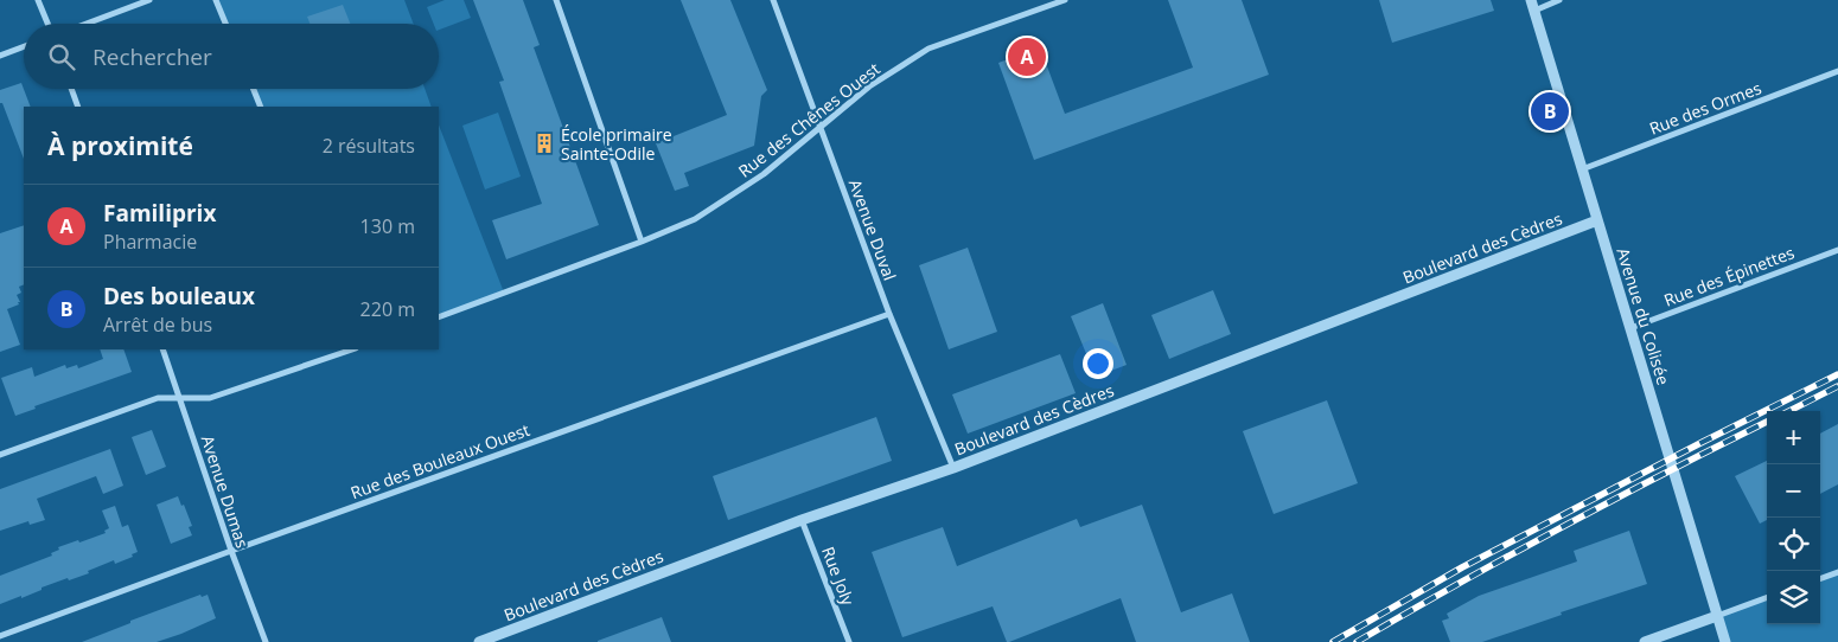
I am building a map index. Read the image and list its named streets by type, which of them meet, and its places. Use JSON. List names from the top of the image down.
{
  "streets": {
    "street": [
      "Rue des Ormes",
      "Rue des Chênes Ouest",
      "Avenue Duval",
      "Boulevard des Cèdres",
      "Rue des Épinettes",
      "Avenue du Colisée",
      "Rue des Bouleaux Ouest",
      "Avenue Dumas",
      "Rue Joly"
    ]
  },
  "crossings": [
    ["Rue des Ormes", "Avenue du Colisée"],
    ["Rue des Chênes Ouest", "Avenue Duval"],
    ["Avenue Duval", "Boulevard des Cèdres"],
    ["Avenue Duval", "Rue des Bouleaux Ouest"],
    ["Boulevard des Cèdres", "Avenue du Colisée"],
    ["Boulevard des Cèdres", "Rue Joly"],
    ["Rue des Épinettes", "Avenue du Colisée"],
    ["Rue des Bouleaux Ouest", "Avenue Dumas"]
  ],
  "places": {
    "building": ["École primaire Sainte-Odile"]
  },
  "page": {
    "search": "Rechercher",
    "pins": ["A", "B"],
    "heading": ["À proximité", "2 résultats"],
    "list": [
      {
        "mark": "A",
        "name": "Familiprix",
        "note": "Pharmacie",
        "value": "130 m"
      },
      {
        "mark": "B",
        "name": "Des bouleaux",
        "note": "Arrêt de bus",
        "value": "220 m"
      }
    ],
    "map_buttons": ["+", "−"]
  }
}
